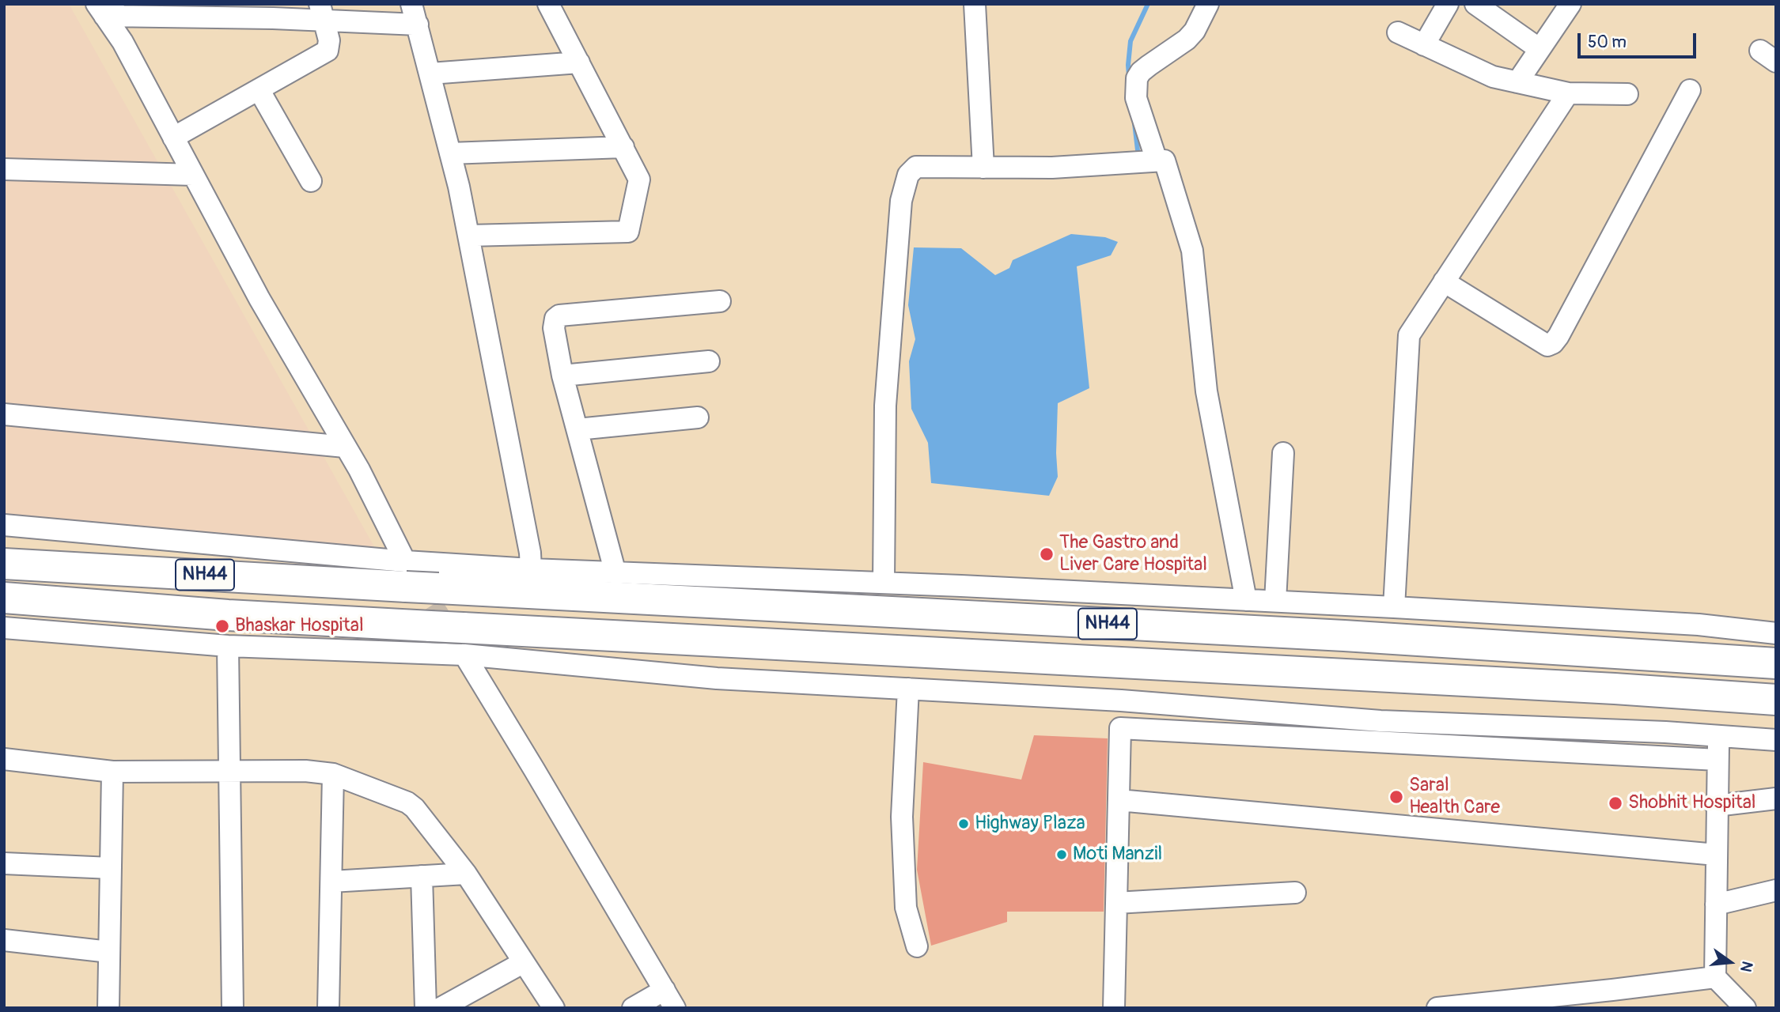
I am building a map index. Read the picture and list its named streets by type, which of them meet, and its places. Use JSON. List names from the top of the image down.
{
  "streets": {
    "highway": ["NH44"]
  },
  "places": [
    "The Gastro and Liver Care Hospital",
    "Bhaskar Hospital",
    "Saral Health Care",
    "Shobhit Hospital",
    "Highway Plaza",
    "Moti Manzil"
  ],
  "scale_bar": "50 m",
  "north": "right"
}
